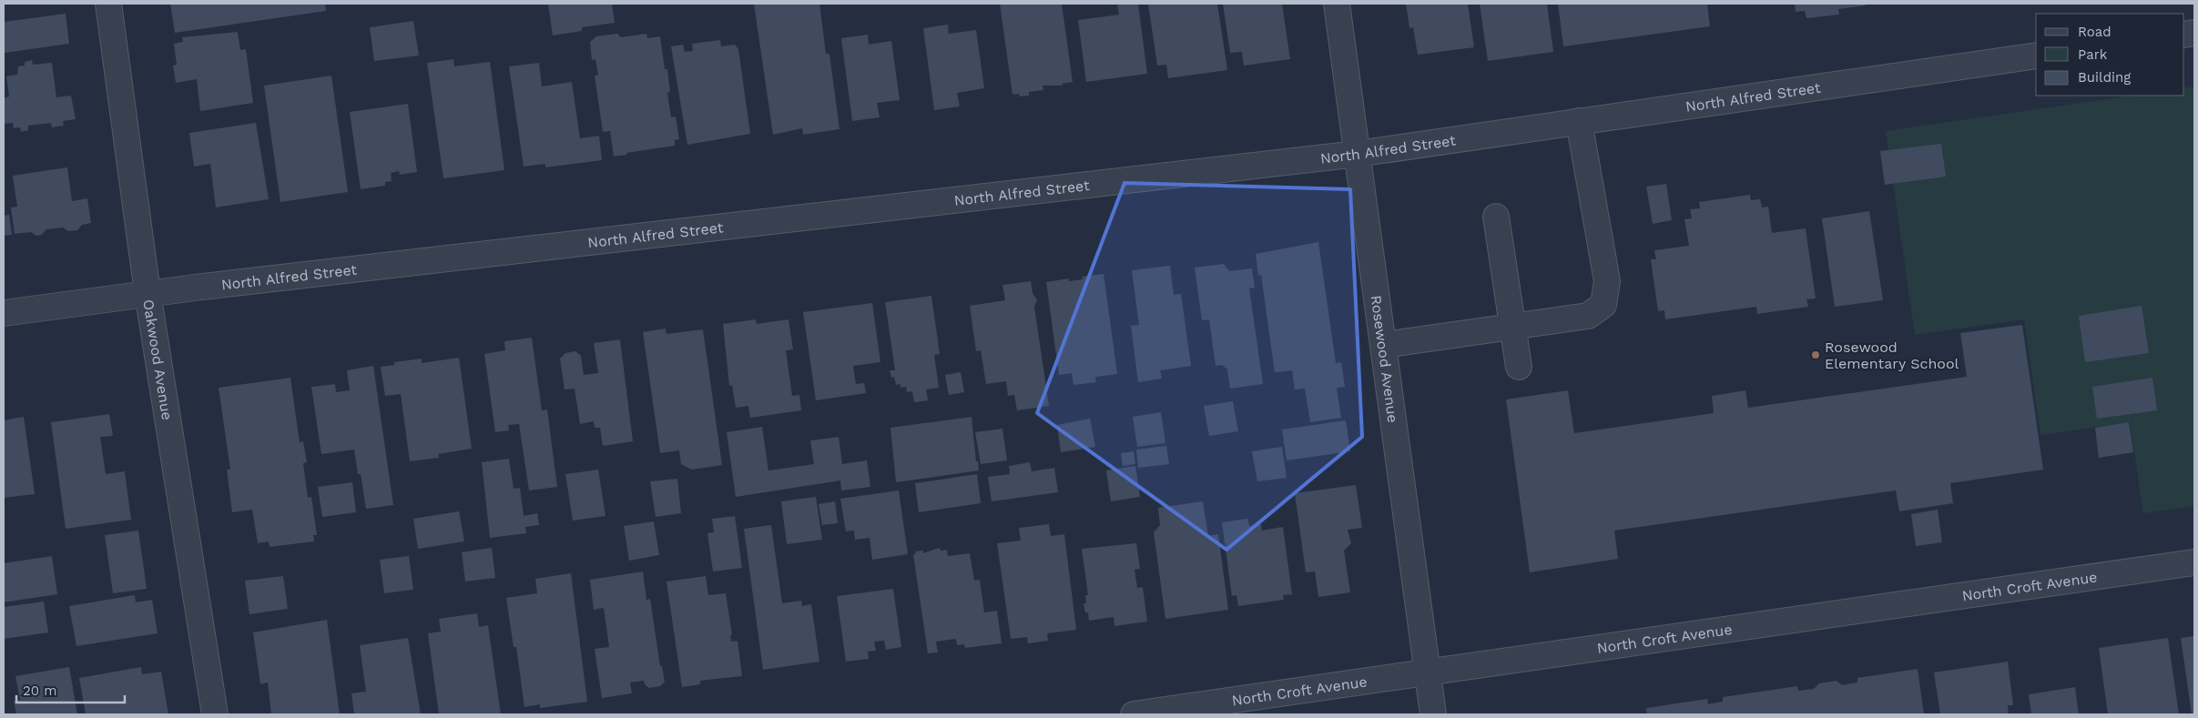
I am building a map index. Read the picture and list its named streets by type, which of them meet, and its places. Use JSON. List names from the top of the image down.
{
  "streets": {
    "street": [
      "North Alfred Street",
      "Rosewood Avenue",
      "Oakwood Avenue",
      "North Croft Avenue"
    ]
  },
  "crossings": [
    ["North Alfred Street", "Rosewood Avenue"],
    ["North Alfred Street", "Oakwood Avenue"],
    ["Rosewood Avenue", "North Croft Avenue"]
  ],
  "places": ["Rosewood Elementary School"],
  "legend": ["Road", "Park", "Building"],
  "scale_bar": "20 m"
}
